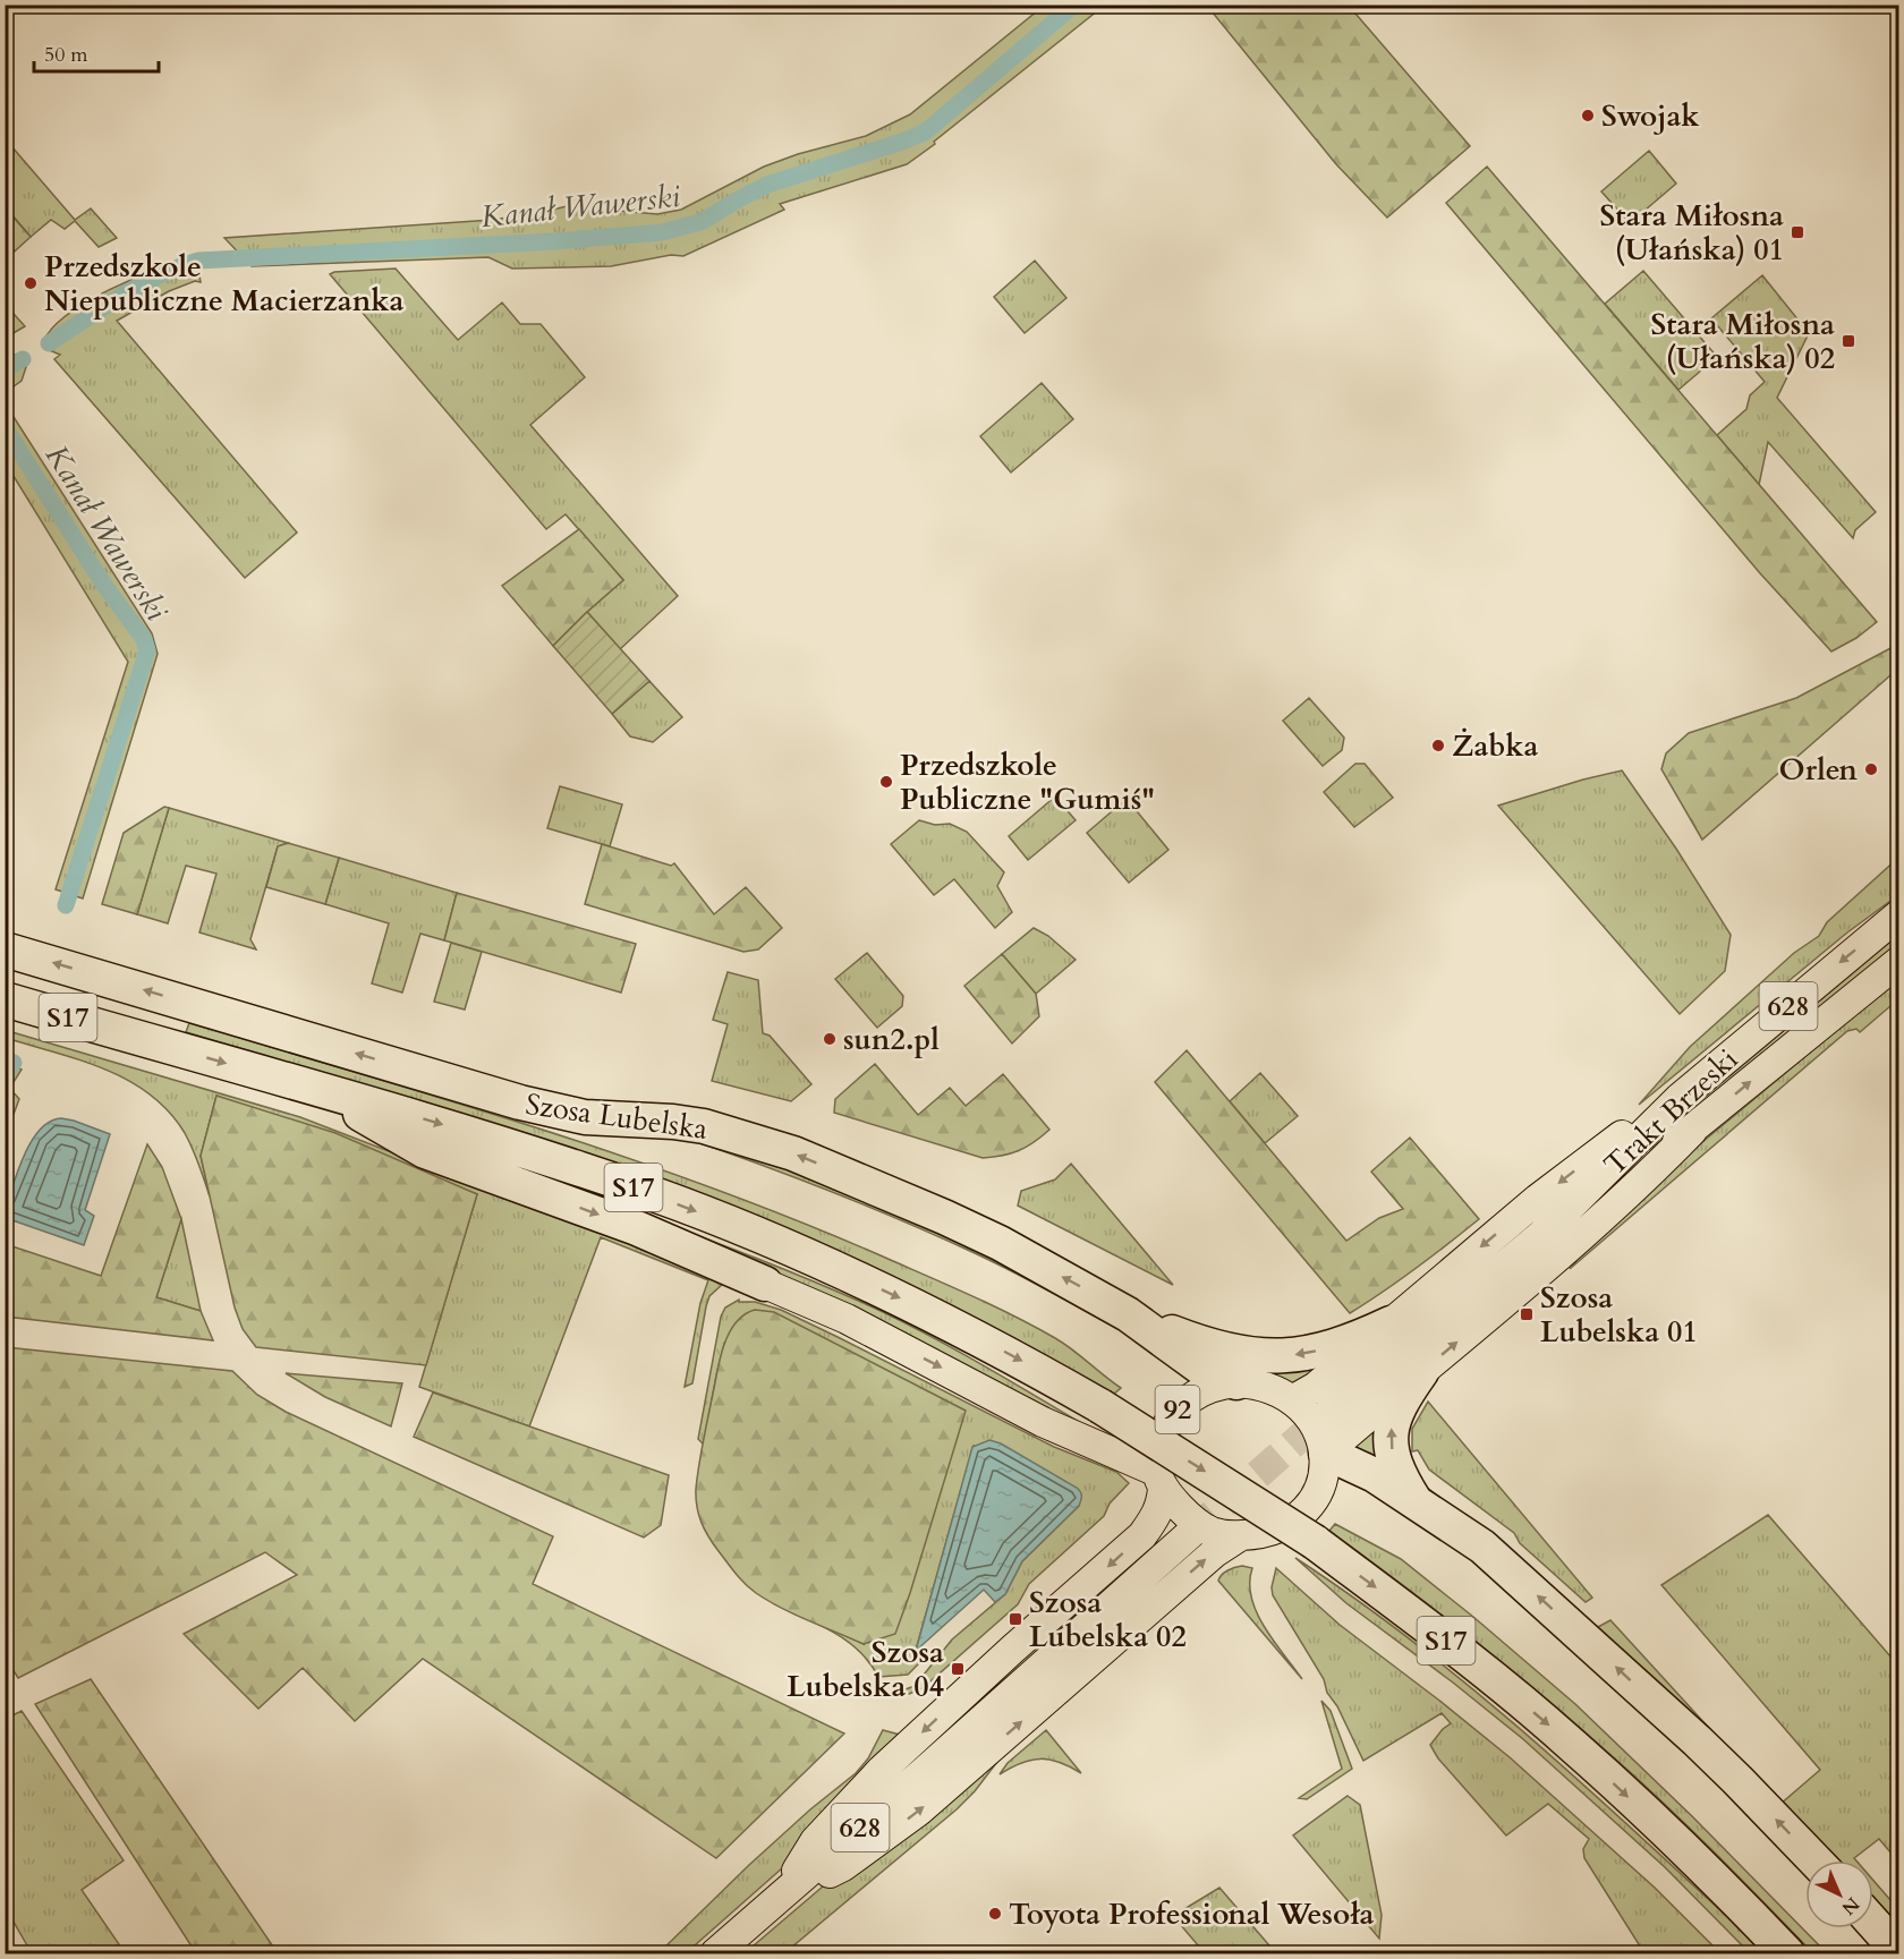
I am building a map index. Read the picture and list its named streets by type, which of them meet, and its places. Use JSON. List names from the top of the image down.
{
  "streets": {
    "highway": ["S17", "Szosa Lubelska"],
    "main road": ["628", "Trakt Brzeski", "92"]
  },
  "water": ["Kanał Wawerski"],
  "places": {
    "other": [
      "Swojak",
      "Przedszkole Niepubliczne Macierzanka",
      "Żabka",
      "Orlen",
      "Przedszkole Publiczne \"Gumiś\"",
      "sun2.pl",
      "Toyota Professional Wesoła"
    ],
    "transit": [
      "Stara Miłosna (Ułańska) 01",
      "Stara Miłosna (Ułańska) 02",
      "Szosa Lubelska 01",
      "Szosa Lubelska 02",
      "Szosa Lubelska 04"
    ]
  },
  "scale_bar": "50 m",
  "north": "bottom right"
}
